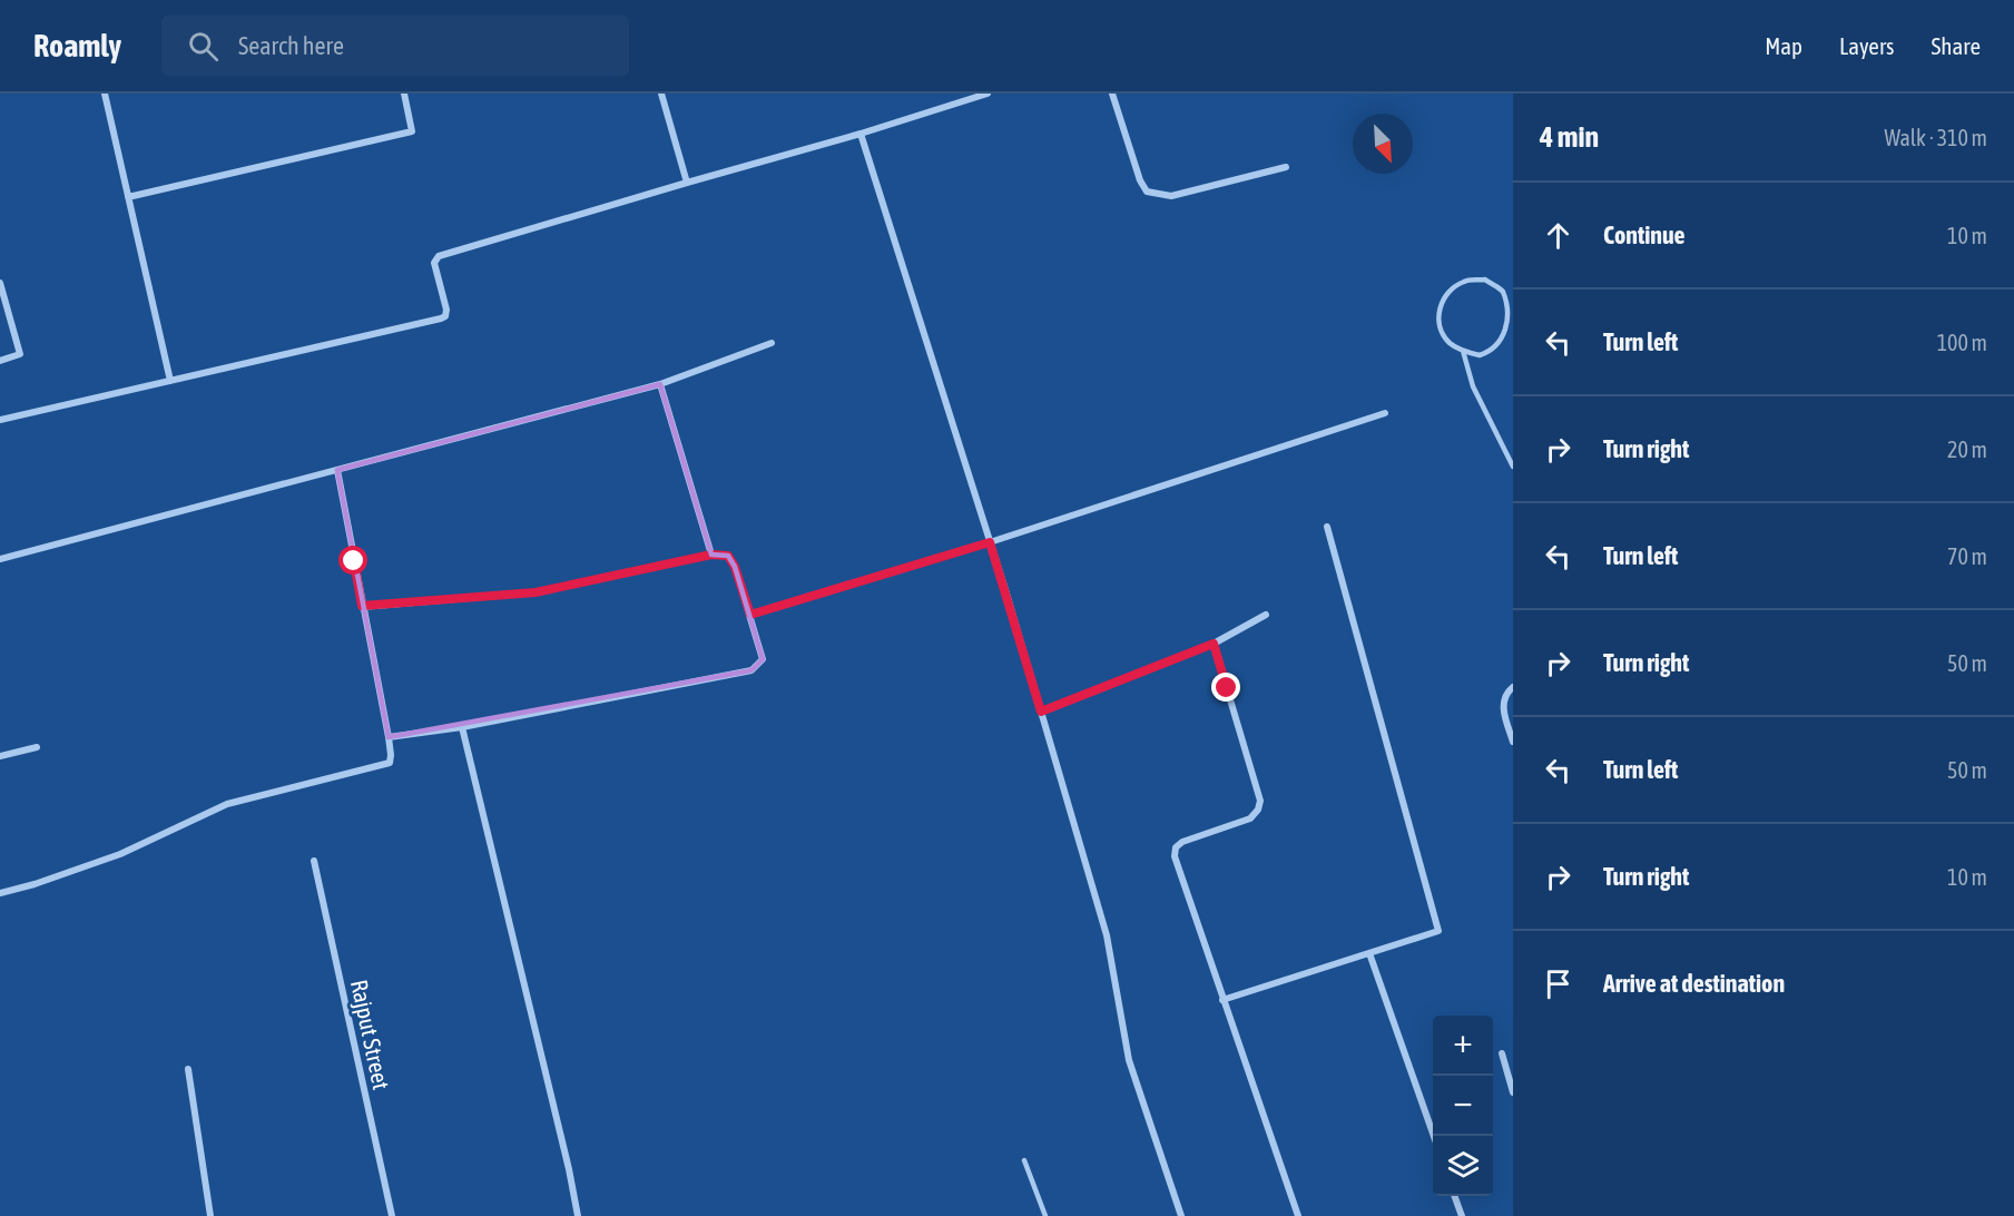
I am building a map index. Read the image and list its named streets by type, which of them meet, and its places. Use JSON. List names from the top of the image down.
{
  "streets": {
    "street": ["Rajput Street"]
  },
  "north": "bottom right",
  "page": {
    "header": "Roamly",
    "search": "Search here",
    "nav": ["Map", "Layers", "Share"],
    "heading": ["4 min", "Walk · 310 m"],
    "list": [
      ["Continue", "10 m"],
      ["Turn left", "100 m"],
      ["Turn right", "20 m"],
      ["Turn left", "70 m"],
      ["Turn right", "50 m"],
      ["Turn left", "50 m"],
      ["Turn right", "10 m"],
      "Arrive at destination"
    ],
    "map_buttons": ["+", "−"]
  }
}
